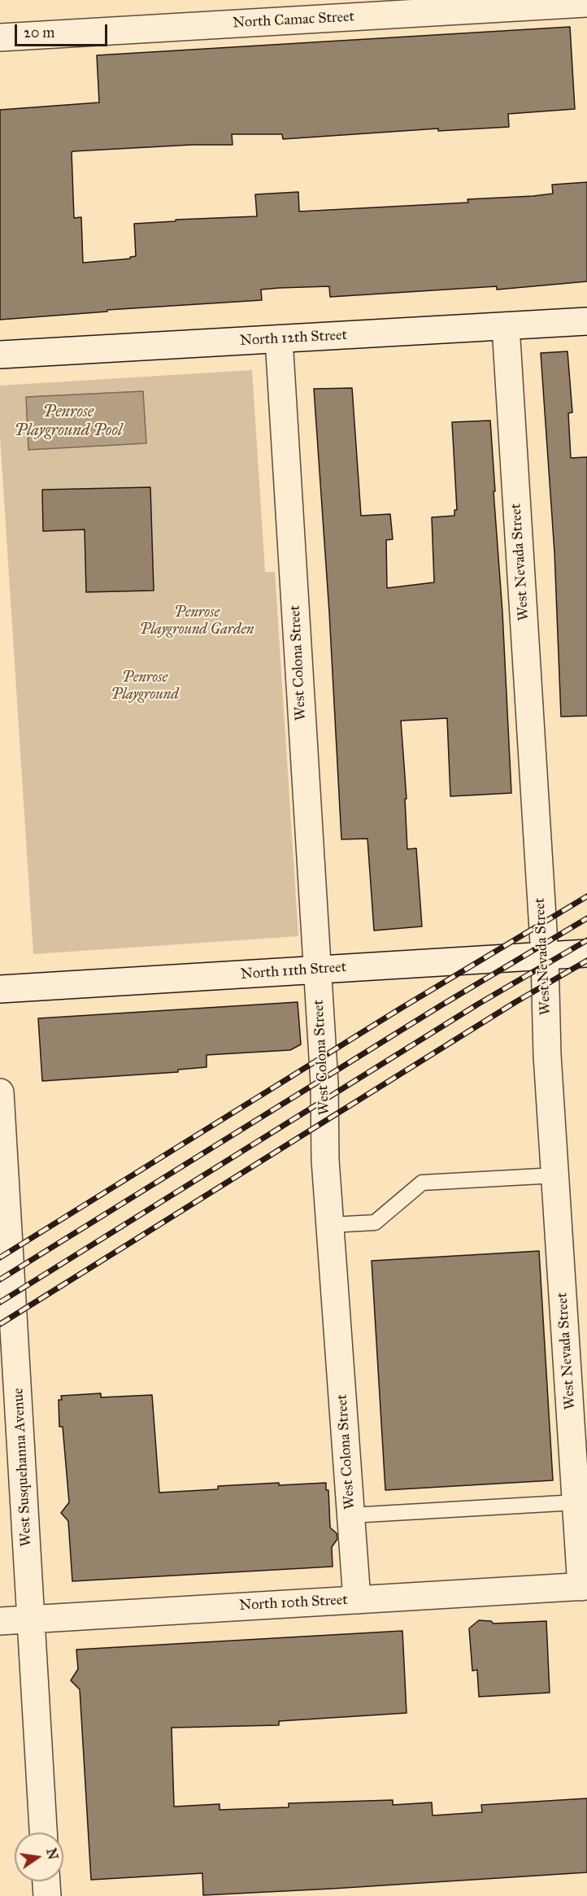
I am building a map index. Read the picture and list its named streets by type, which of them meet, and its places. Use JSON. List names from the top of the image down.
{
  "streets": {
    "street": [
      "North Camac Street",
      "North 12th Street",
      "West Nevada Street",
      "West Colona Street",
      "North 11th Street",
      "West Susquehanna Avenue",
      "North 10th Street"
    ]
  },
  "crossings": [
    ["North 12th Street", "West Nevada Street"],
    ["North 12th Street", "West Colona Street"],
    ["West Nevada Street", "North 11th Street"],
    ["West Nevada Street", "North 10th Street"],
    ["West Colona Street", "North 11th Street"],
    ["West Colona Street", "North 10th Street"],
    ["West Susquehanna Avenue", "North 10th Street"]
  ],
  "water": ["Penrose Playground Pool"],
  "parks": ["Penrose Playground Garden", "Penrose Playground"],
  "scale_bar": "20 m",
  "north": "right"
}
